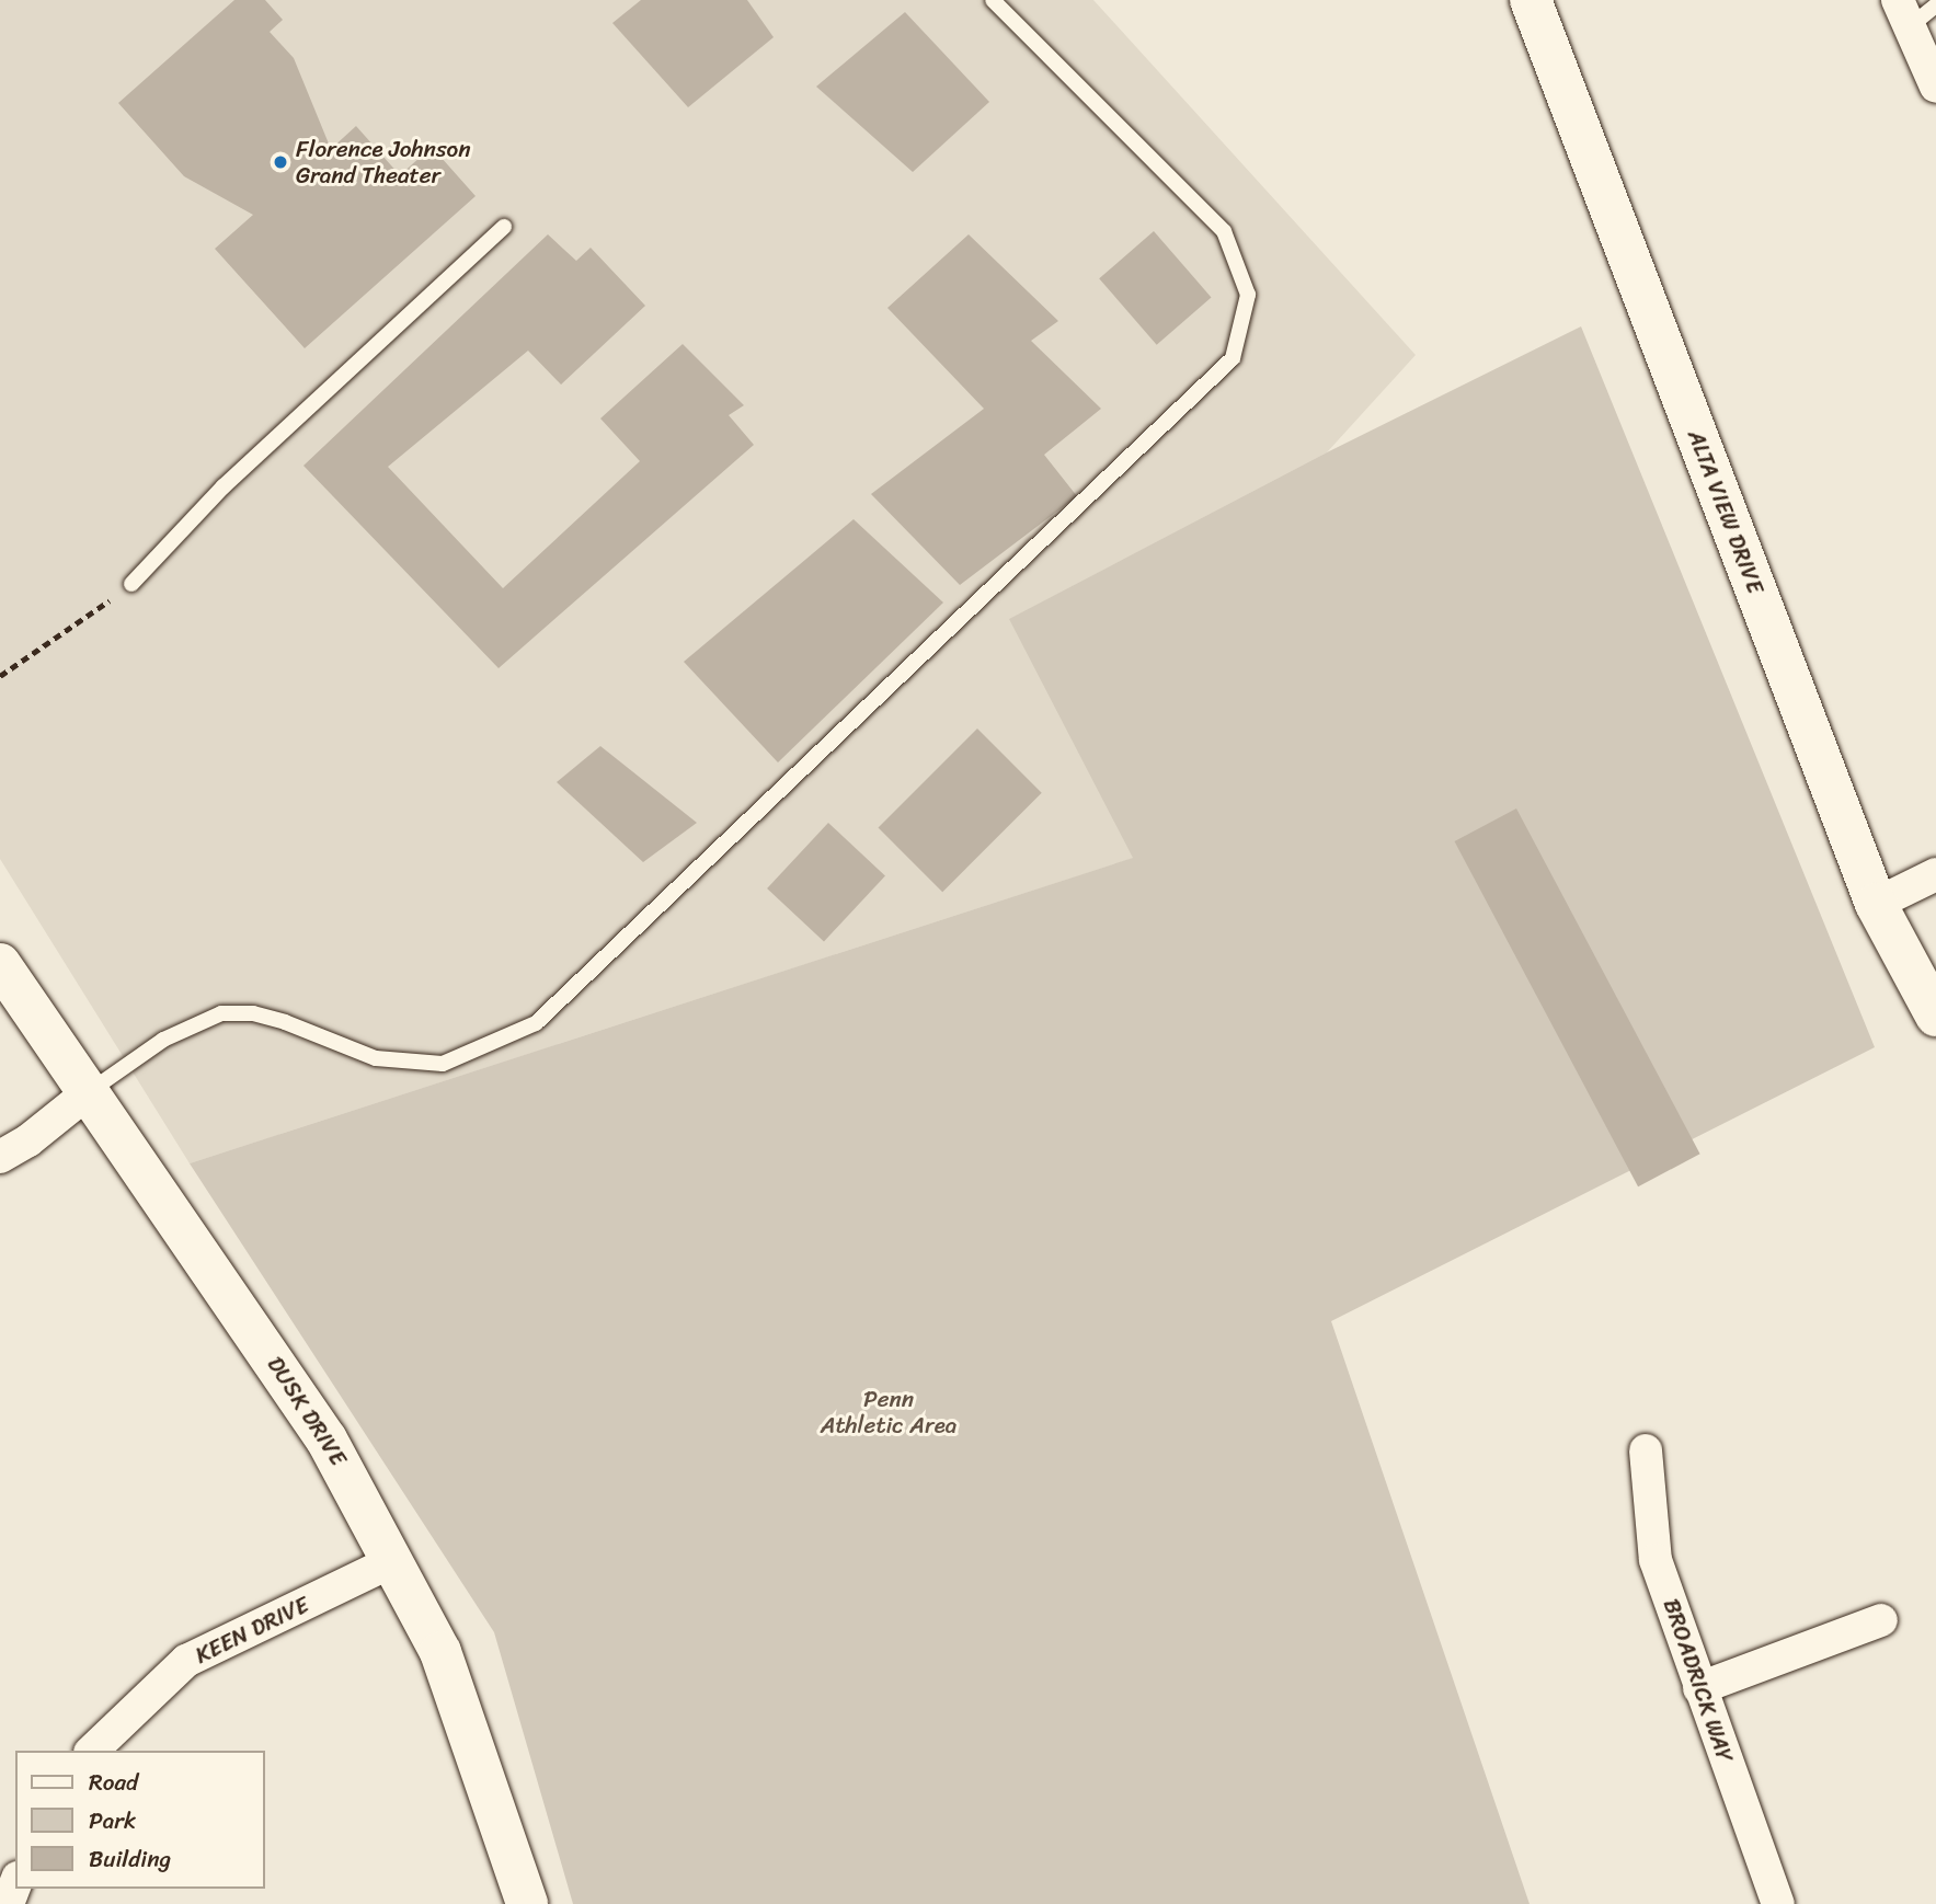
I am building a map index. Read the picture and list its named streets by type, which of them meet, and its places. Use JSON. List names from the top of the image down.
{
  "streets": {
    "street": [
      "ALTA VIEW DRIVE",
      "DUSK DRIVE",
      "KEEN DRIVE",
      "BROADRICK WAY"
    ]
  },
  "crossings": [
    ["DUSK DRIVE", "KEEN DRIVE"]
  ],
  "parks": ["Penn Athletic Area"],
  "places": ["Florence Johnson Grand Theater"],
  "legend": ["Road", "Park", "Building"]
}
